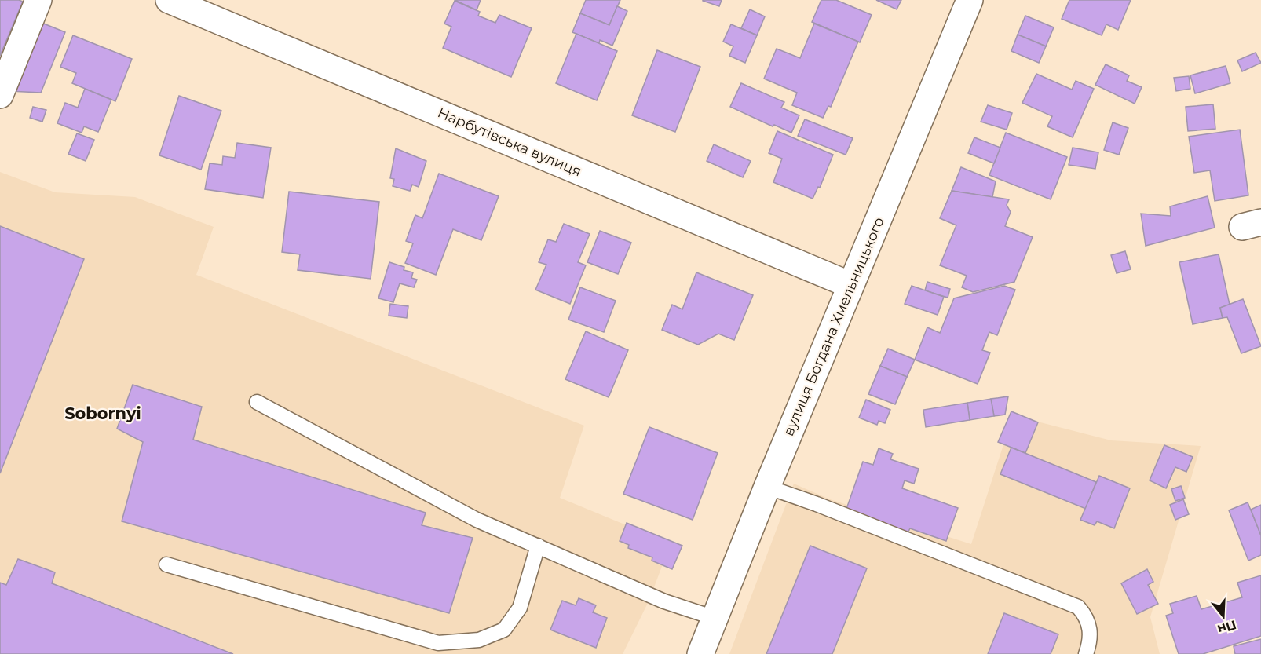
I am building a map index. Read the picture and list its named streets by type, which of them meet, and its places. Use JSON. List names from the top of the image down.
{
  "streets": {
    "street": ["Нарбутівська вулиця", "вулиця Богдана Хмельницького"]
  },
  "crossings": [
    ["Нарбутівська вулиця", "вулиця Богдана Хмельницького"]
  ],
  "districts": ["Sobornyi"],
  "north": "bottom"
}
